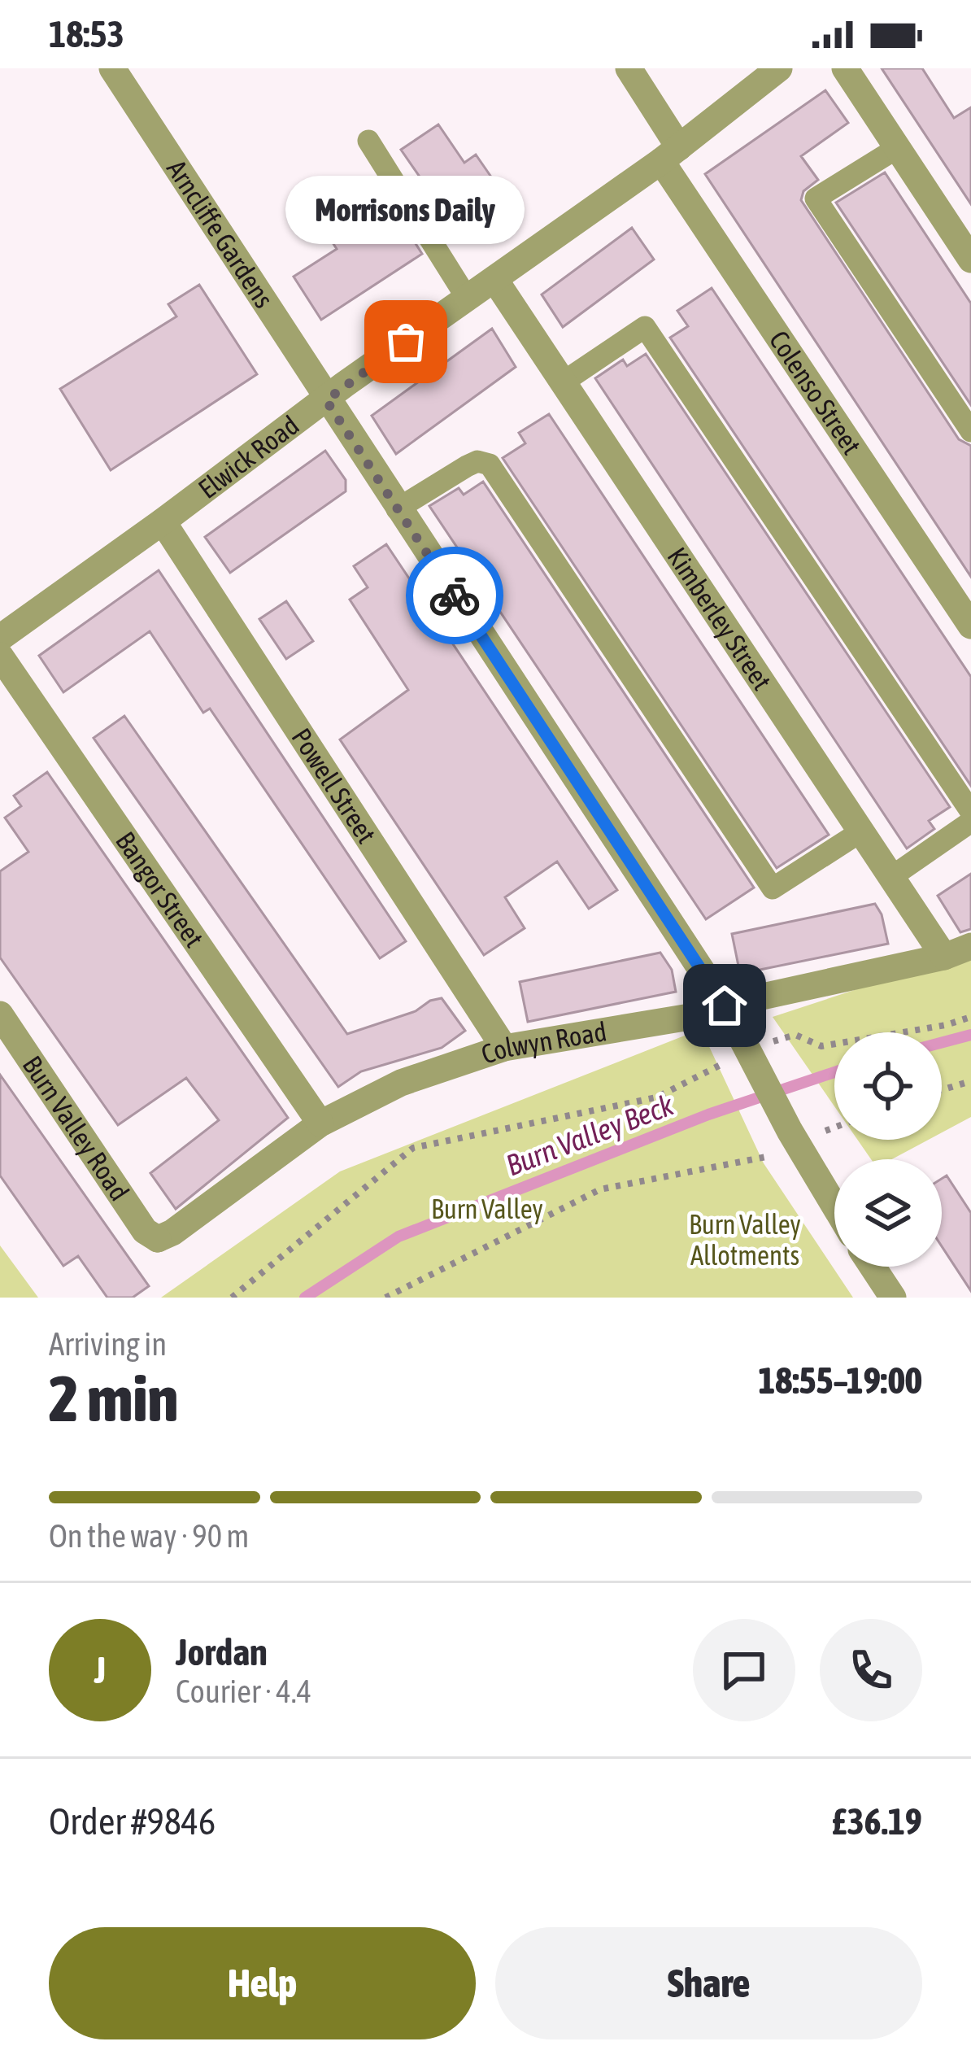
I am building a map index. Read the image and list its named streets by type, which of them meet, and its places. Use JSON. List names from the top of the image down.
{
  "streets": {
    "street": [
      "Arncliffe Gardens",
      "Colenso Street",
      "Elwick Road",
      "Kimberley Street",
      "Powell Street",
      "Bangor Street",
      "Colwyn Road",
      "Burn Valley Road"
    ]
  },
  "crossings": [
    ["Arncliffe Gardens", "Elwick Road"],
    ["Arncliffe Gardens", "Colwyn Road"],
    ["Colenso Street", "Elwick Road"],
    ["Elwick Road", "Kimberley Street"],
    ["Elwick Road", "Powell Street"],
    ["Kimberley Street", "Colwyn Road"],
    ["Powell Street", "Colwyn Road"],
    ["Bangor Street", "Colwyn Road"],
    ["Colwyn Road", "Burn Valley Road"]
  ],
  "water": ["Burn Valley Beck"],
  "parks": ["Burn Valley", "Burn Valley Allotments"],
  "places": ["Morrisons Daily"],
  "page": {
    "status": "18:53",
    "bubble": "Morrisons Daily",
    "heading": ["2 min", "Arriving in", "18:55–19:00"],
    "panel": [
      "Jordan",
      "Courier · 4.4",
      "Order #9846",
      "£36.19"
    ],
    "bar": "On the way · 90 m",
    "round": "J",
    "buttons": ["Help", "Share"]
  }
}
